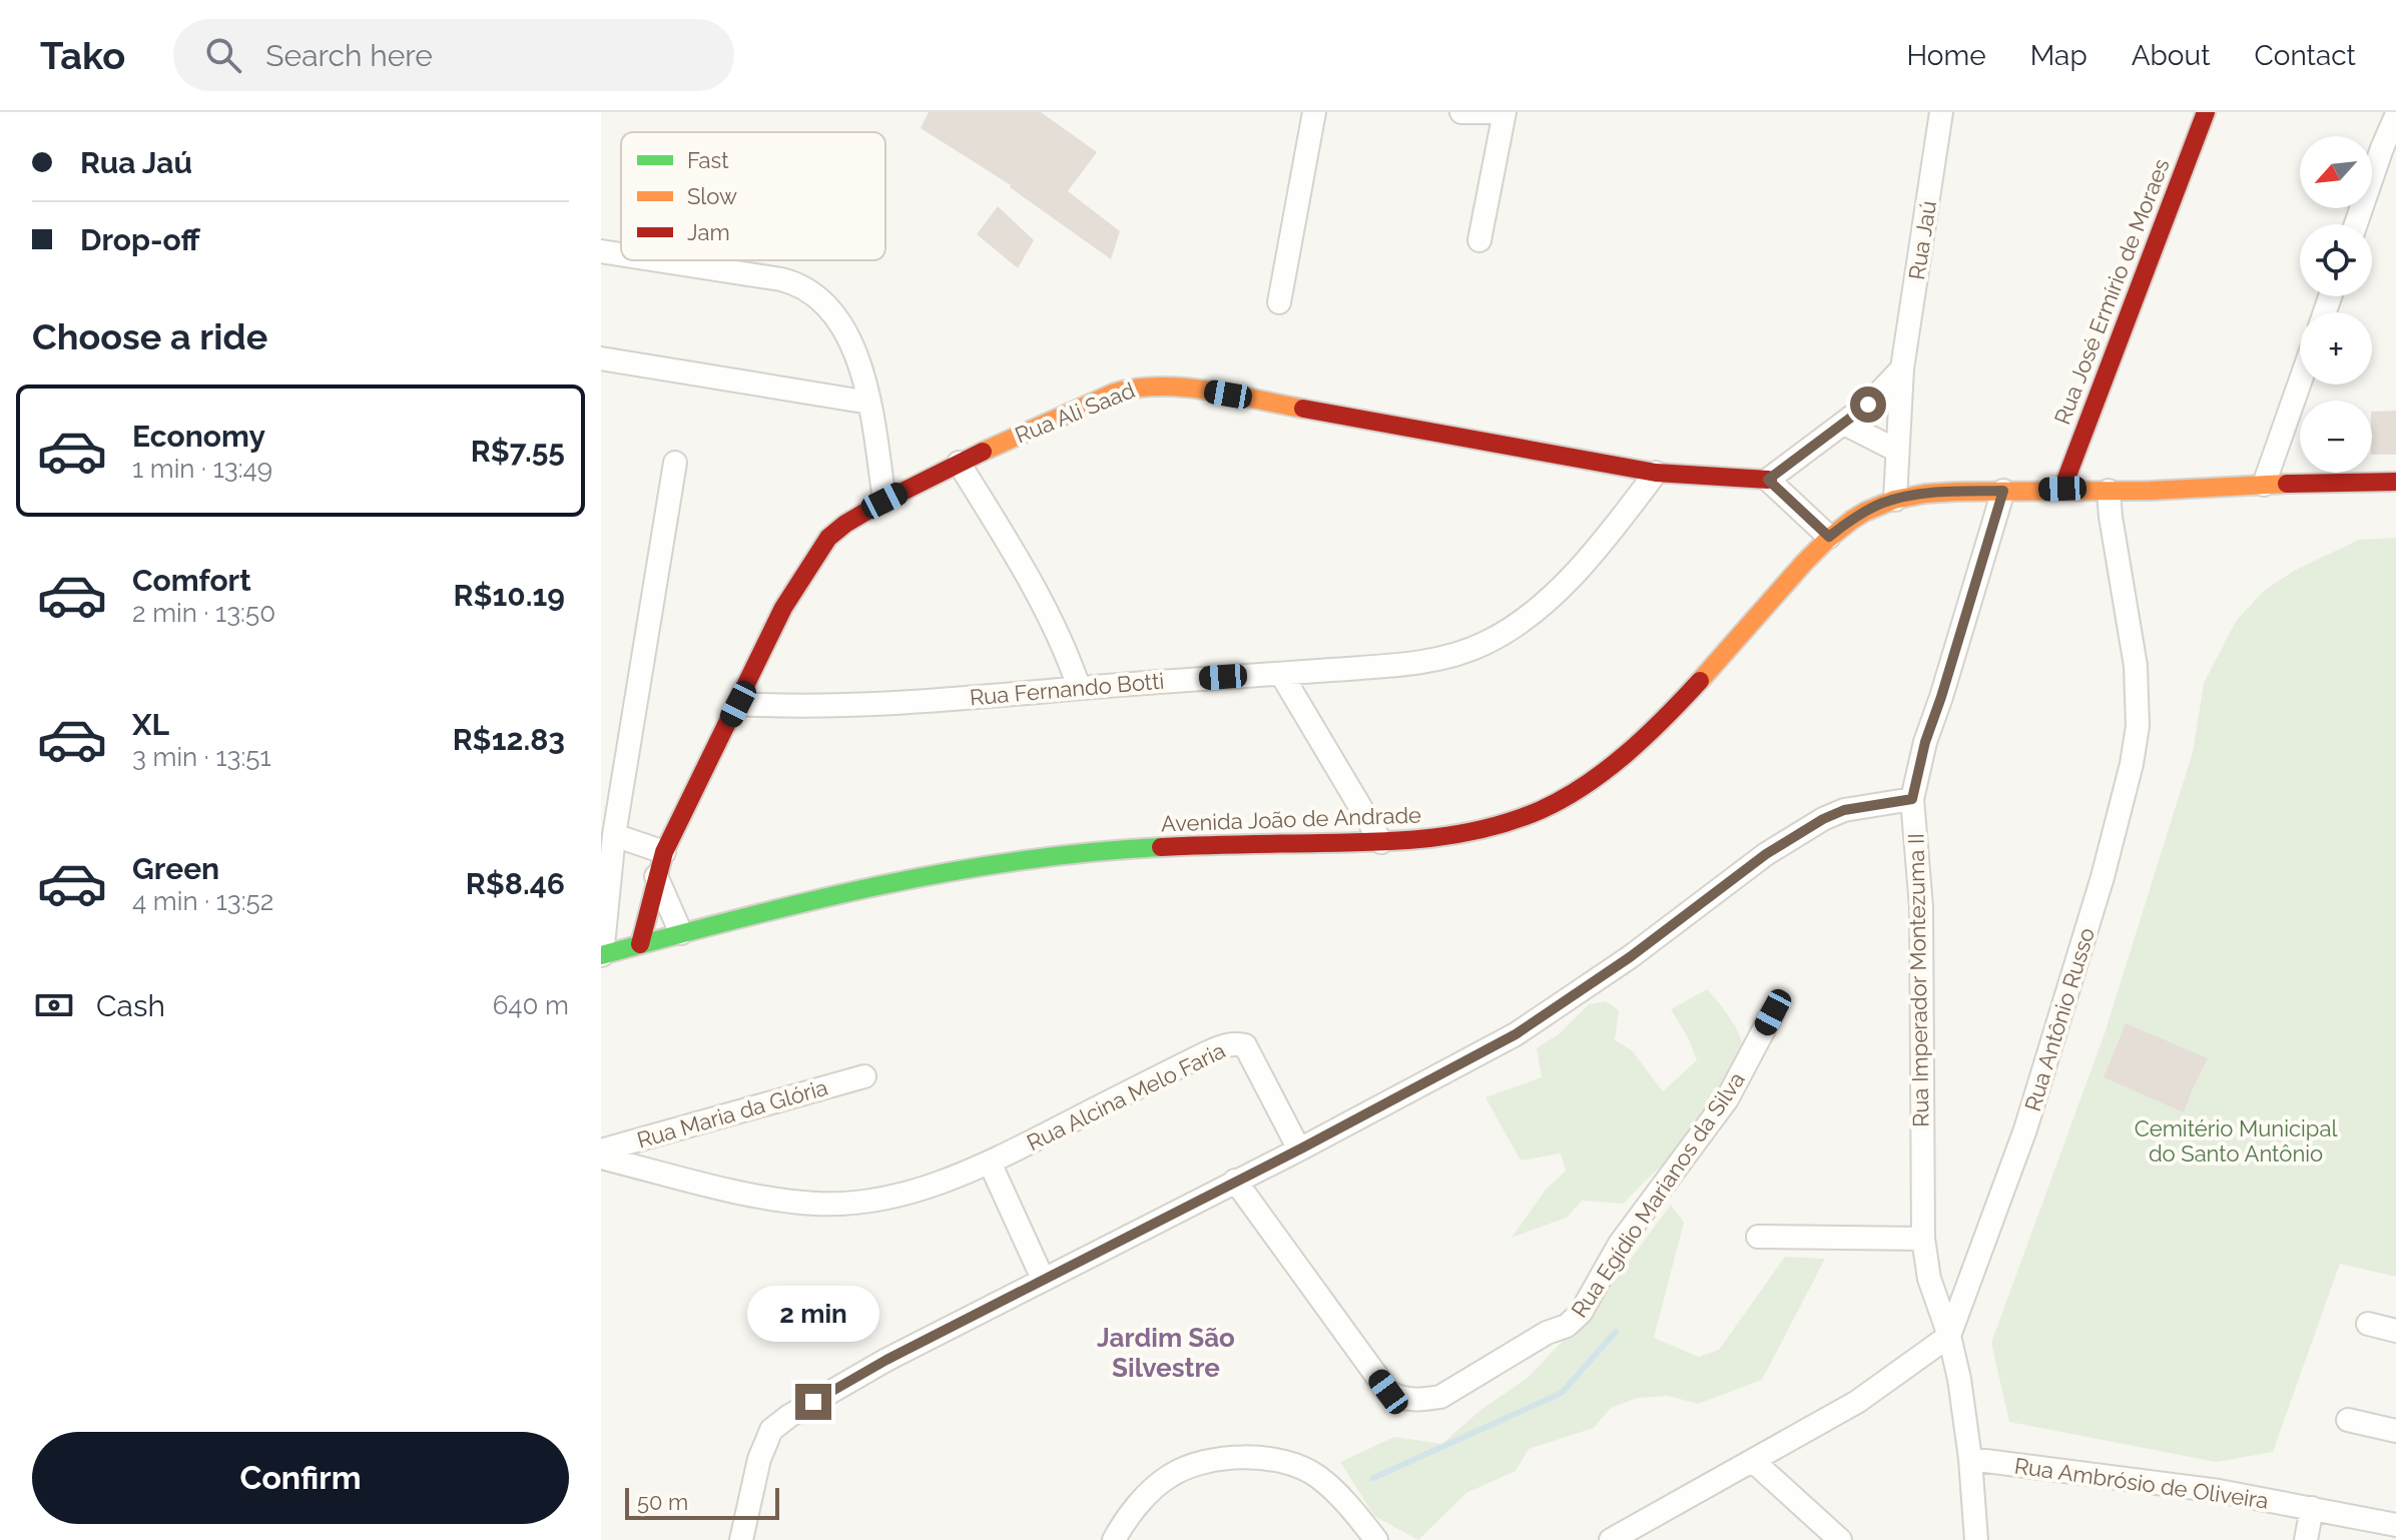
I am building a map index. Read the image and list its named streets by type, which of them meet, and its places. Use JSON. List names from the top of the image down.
{
  "streets": {
    "main road": ["Rua José Ermírio de Moraes", "Rua Ali Saad", "Avenida João de Andrade"],
    "street": [
      "Rua Jaú",
      "Rua Fernando Botti",
      "Rua Imperador Montezuma II",
      "Rua Antônio Russo",
      "Rua Alcina Melo Faria",
      "Rua Maria da Glória",
      "Rua Egídio Marianos da Silva",
      "Rua Ambrósio de Oliveira"
    ]
  },
  "crossings": [
    ["Rua Jaú", "Avenida João de Andrade"],
    ["Rua José Ermírio de Moraes", "Avenida João de Andrade"],
    ["Rua Ali Saad", "Rua Fernando Botti"],
    ["Rua Ali Saad", "Avenida João de Andrade"],
    ["Avenida João de Andrade", "Rua Imperador Montezuma II"],
    ["Avenida João de Andrade", "Rua Antônio Russo"],
    ["Rua Imperador Montezuma II", "Rua Antônio Russo"]
  ],
  "districts": ["Jardim São Silvestre"],
  "parks": ["Cemitério Municipal do Santo Antônio"],
  "legend": ["Fast", "Slow", "Jam"],
  "scale_bar": "50 m",
  "north": "bottom left",
  "page": {
    "header": "Tako",
    "search": "Search here",
    "nav": [
      "Home",
      "Map",
      "About",
      "Contact"
    ],
    "banner": ["Rua Jaú", "Drop-off"],
    "map_buttons": ["+", "−"],
    "heading": "Choose a ride",
    "list": [
      {
        "name": "Economy",
        "note": "1 min · 13:49",
        "value": "R$7.55"
      },
      {
        "name": "Comfort",
        "note": "2 min · 13:50",
        "value": "R$10.19"
      },
      {
        "name": "XL",
        "note": "3 min · 13:51",
        "value": "R$12.83"
      },
      {
        "name": "Green",
        "note": "4 min · 13:52",
        "value": "R$8.46"
      }
    ],
    "pay": ["Cash", "640 m"],
    "bubble": "2 min",
    "buttons": "Confirm",
    "scale": "50 m"
  }
}
